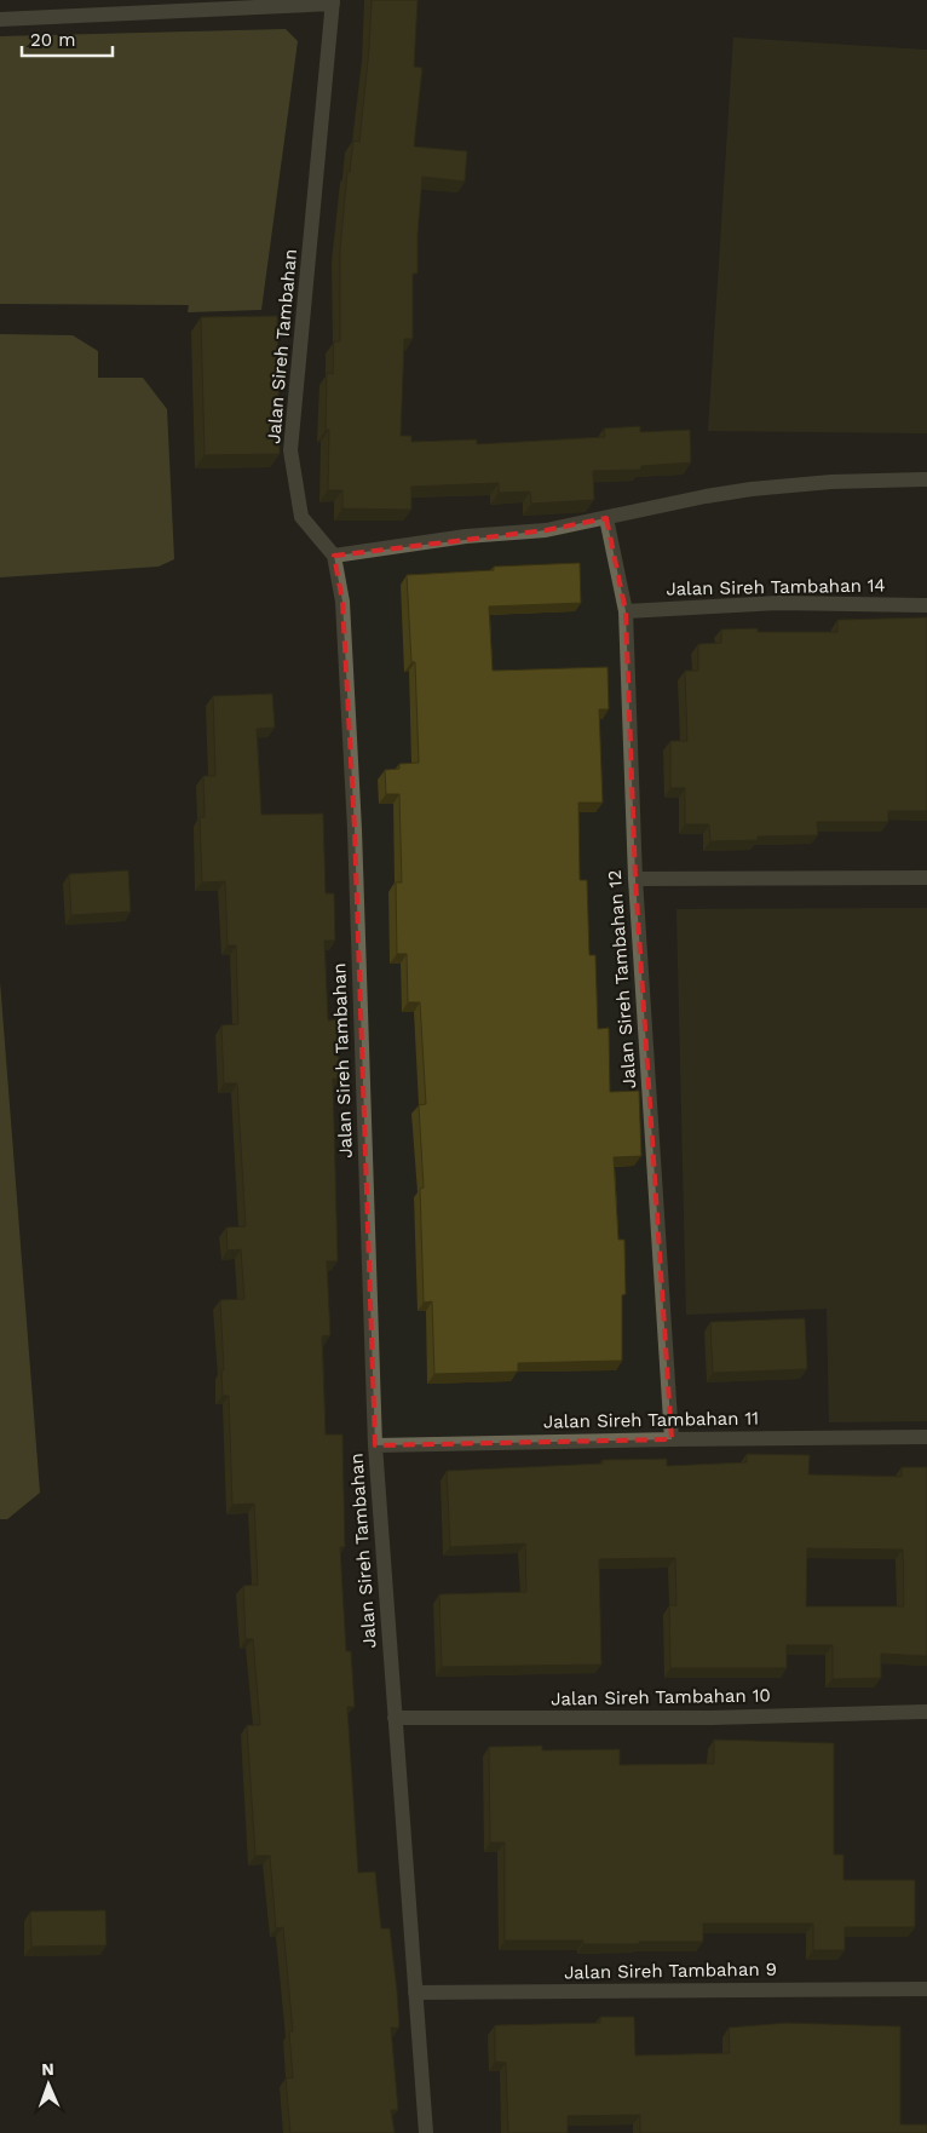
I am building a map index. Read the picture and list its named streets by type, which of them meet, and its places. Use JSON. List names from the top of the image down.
{
  "streets": {
    "street": [
      "Jalan Sireh Tambahan",
      "Jalan Sireh Tambahan 14",
      "Jalan Sireh Tambahan 12",
      "Jalan Sireh Tambahan 11",
      "Jalan Sireh Tambahan 10",
      "Jalan Sireh Tambahan 9"
    ]
  },
  "crossings": [
    ["Jalan Sireh Tambahan", "Jalan Sireh Tambahan 11"],
    ["Jalan Sireh Tambahan", "Jalan Sireh Tambahan 10"],
    ["Jalan Sireh Tambahan", "Jalan Sireh Tambahan 9"],
    ["Jalan Sireh Tambahan 14", "Jalan Sireh Tambahan 12"],
    ["Jalan Sireh Tambahan 12", "Jalan Sireh Tambahan 11"]
  ],
  "scale_bar": "20 m",
  "north": "top"
}
